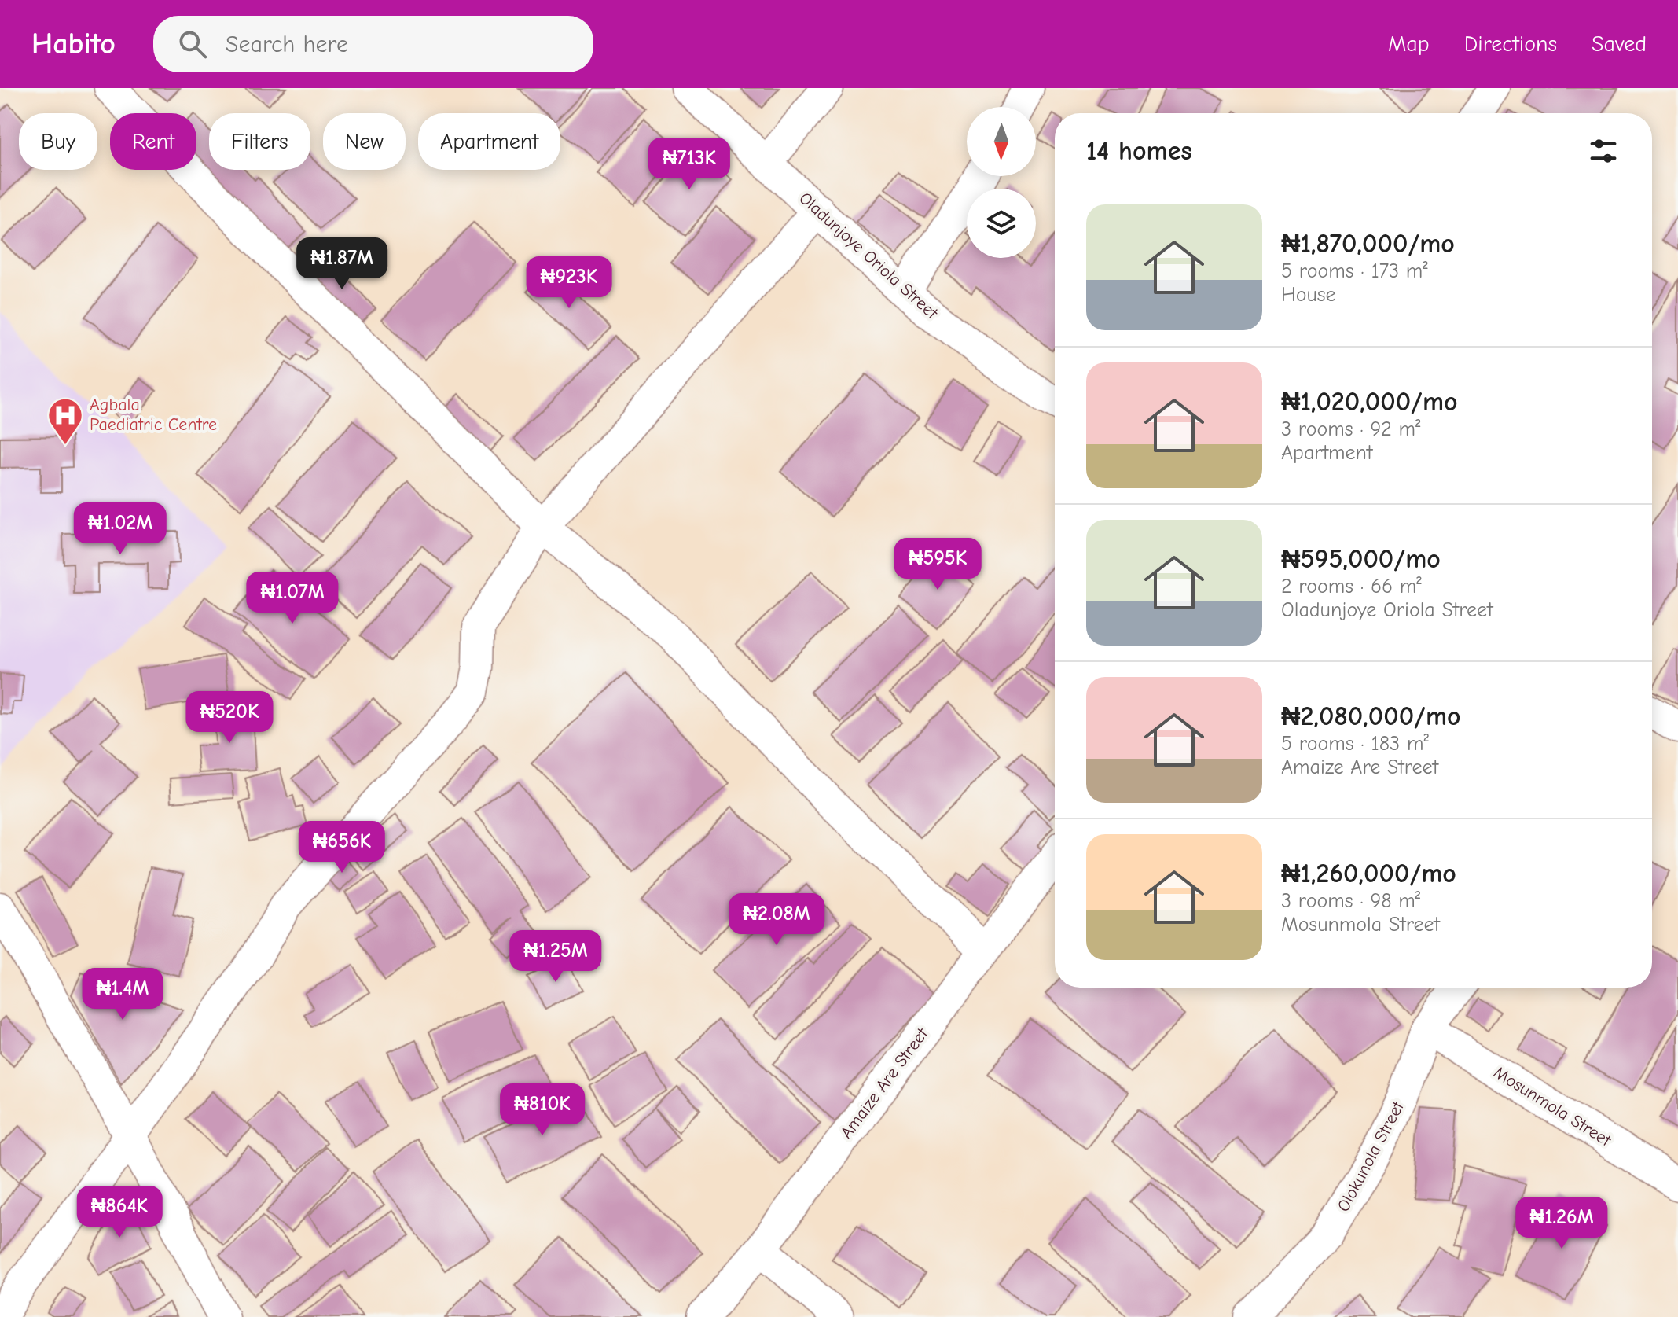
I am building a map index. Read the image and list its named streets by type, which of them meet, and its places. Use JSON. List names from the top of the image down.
{
  "streets": {
    "street": [
      "Oladunjoye Oriola Street",
      "Amaize Are Street",
      "Mosunmola Street",
      "Olokunola Street"
    ]
  },
  "crossings": [
    ["Mosunmola Street", "Olokunola Street"]
  ],
  "places": {
    "hospital": ["Agbala Paediatric Centre"]
  },
  "north": "bottom",
  "page": {
    "header": "Habito",
    "search": "Search here",
    "nav": ["Map", "Directions", "Saved"],
    "chip": [
      "Buy",
      "Rent",
      "Filters",
      "New",
      "Apartment"
    ],
    "heading": "14 homes",
    "price": [
      "₦713K",
      "₦1.87M",
      "₦923K",
      "₦1.02M",
      "₦595K",
      "₦1.07M",
      "₦520K",
      "₦656K",
      "₦2.08M",
      "₦1.25M",
      "₦1.4M",
      "₦810K",
      "₦864K",
      "₦1.26M"
    ],
    "list": [
      {
        "name": "₦1,870,000/mo",
        "note": "5 rooms · 173 m² · House"
      },
      {
        "name": "₦1,020,000/mo",
        "note": "3 rooms · 92 m² · Apartment"
      },
      {
        "name": "₦595,000/mo",
        "note": "2 rooms · 66 m² · Oladunjoye Oriola Street"
      },
      {
        "name": "₦2,080,000/mo",
        "note": "5 rooms · 183 m² · Amaize Are Street"
      },
      {
        "name": "₦1,260,000/mo",
        "note": "3 rooms · 98 m² · Mosunmola Street"
      }
    ]
  }
}
